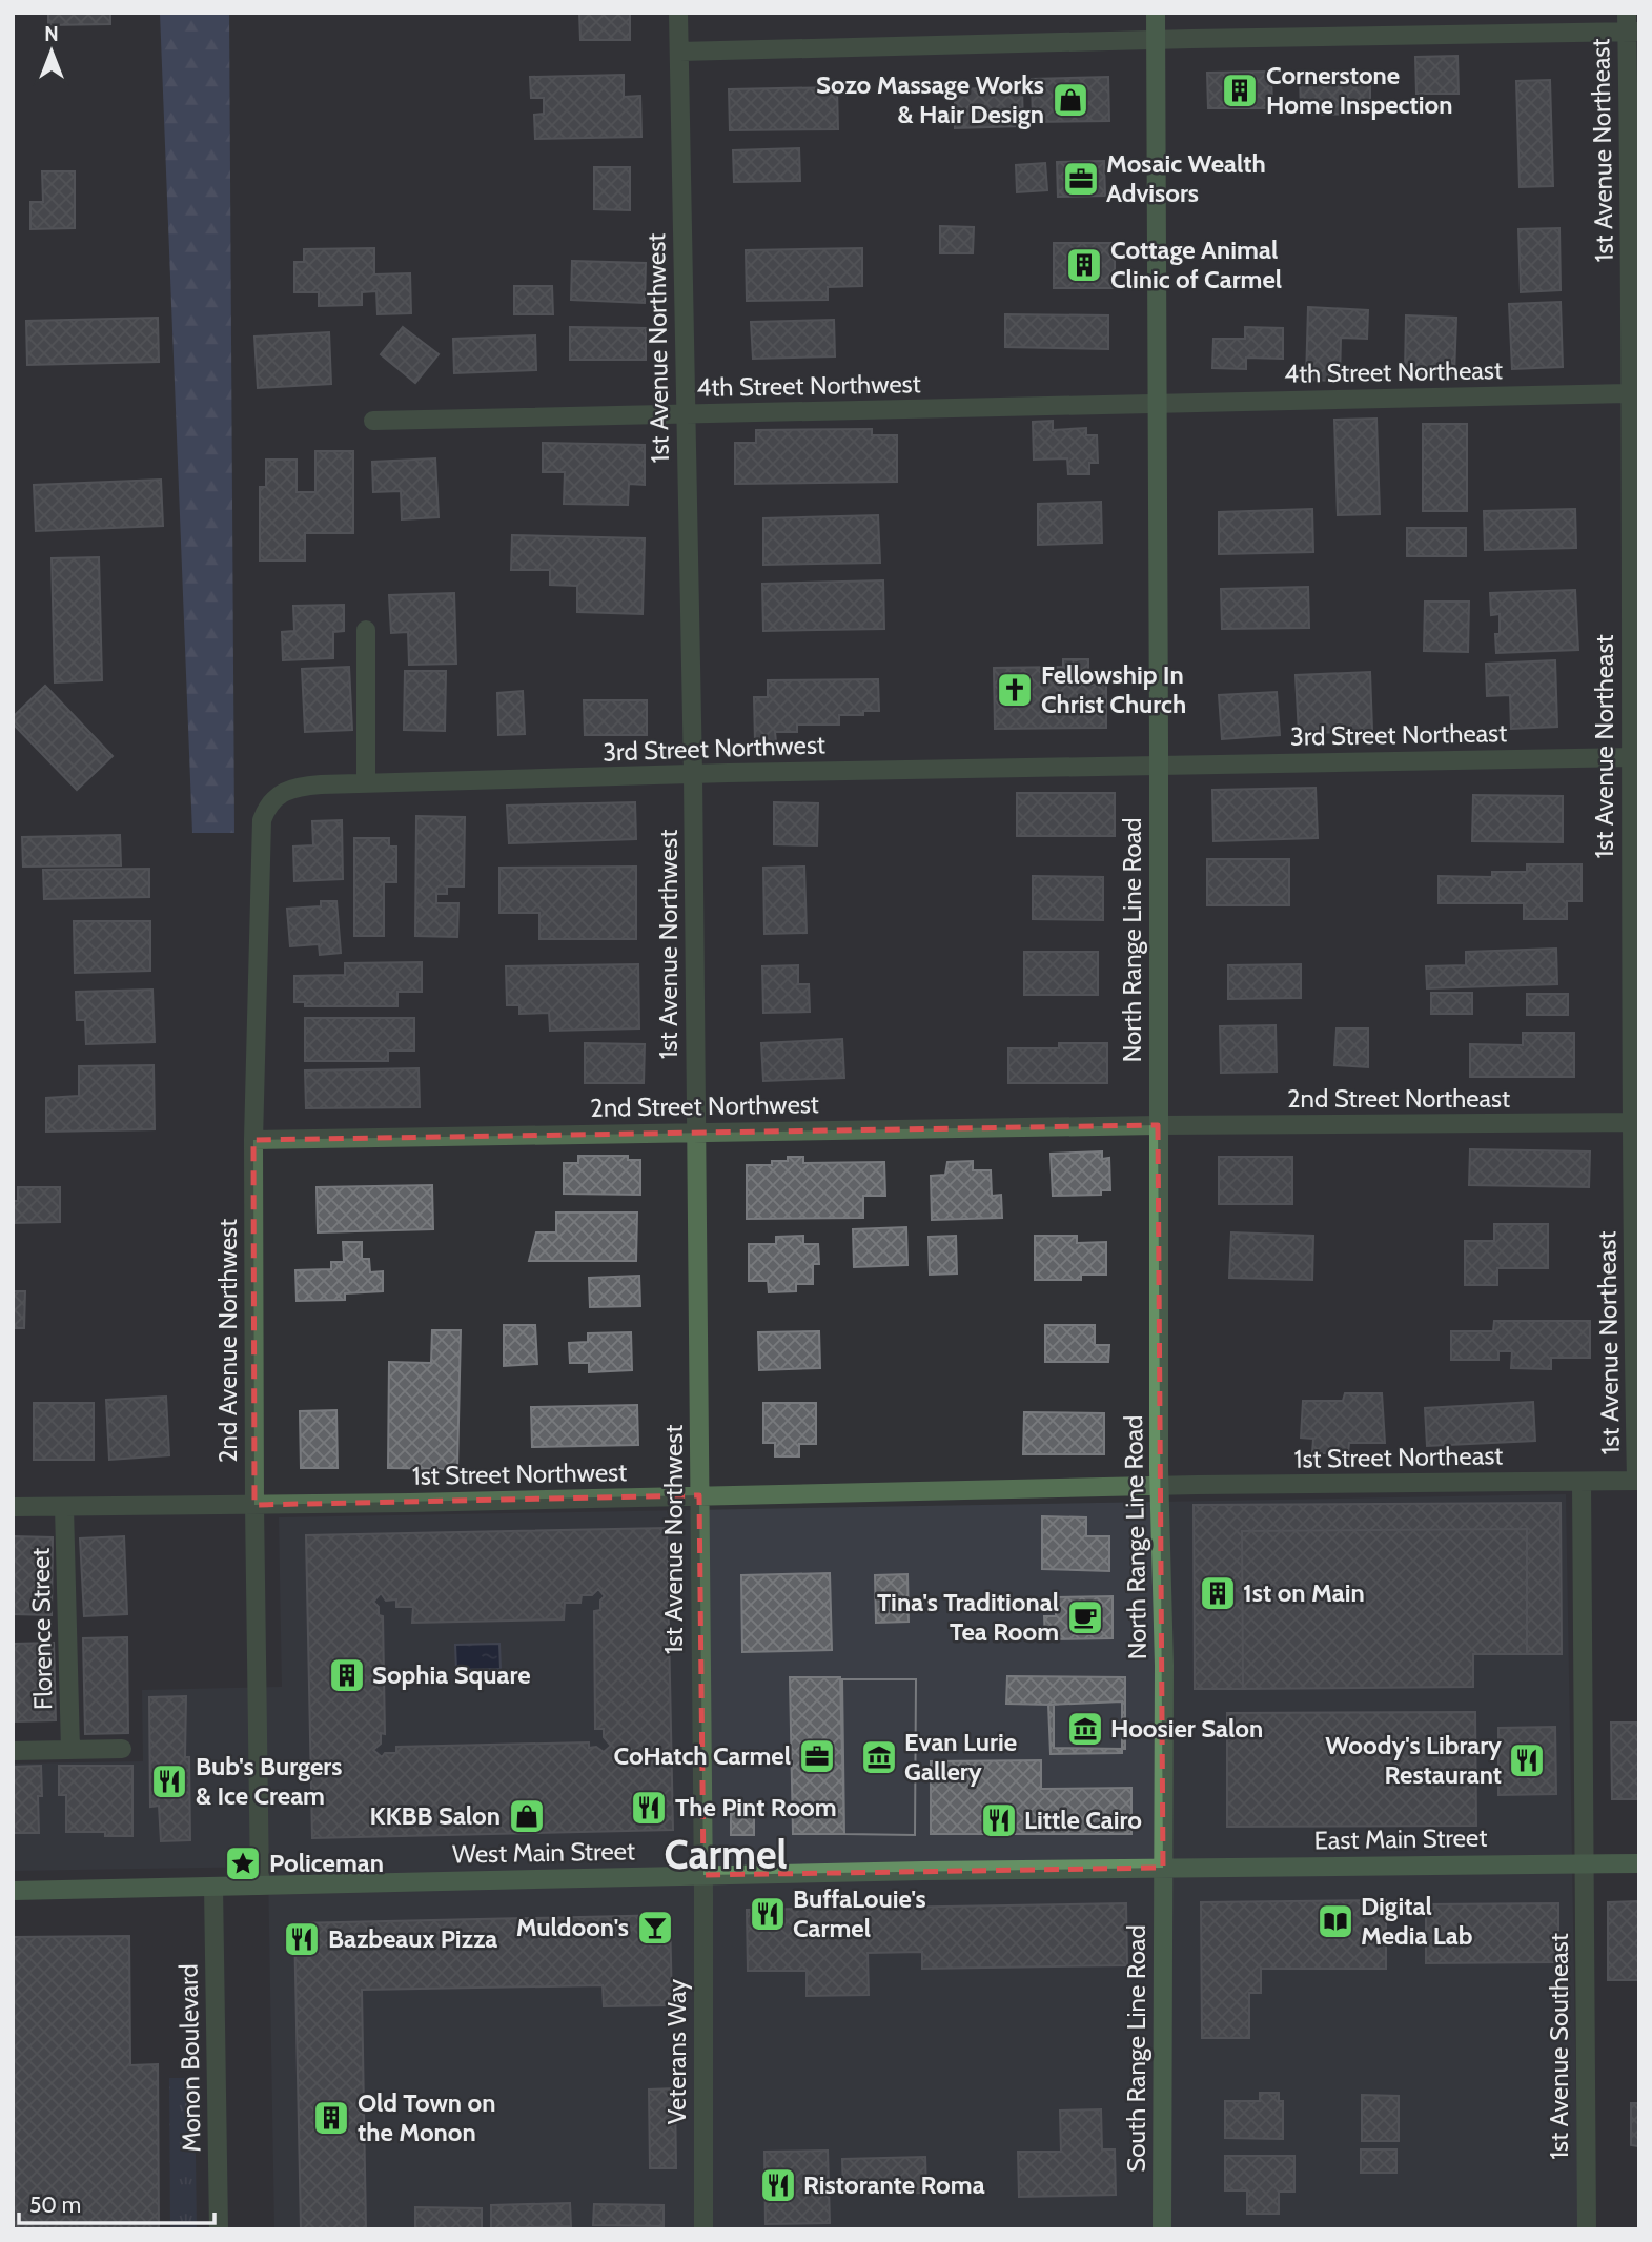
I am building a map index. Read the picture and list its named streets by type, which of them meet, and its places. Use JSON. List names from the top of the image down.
{
  "streets": {
    "main road": [
      "North Range Line Road",
      "East Main Street",
      "West Main Street",
      "South Range Line Road"
    ],
    "street": [
      "1st Avenue Northeast",
      "1st Avenue Northwest",
      "4th Street Northeast",
      "4th Street Northwest",
      "3rd Street Northeast",
      "3rd Street Northwest",
      "2nd Street Northeast",
      "2nd Street Northwest",
      "2nd Avenue Northwest",
      "1st Street Northeast",
      "1st Street Northwest",
      "Florence Street",
      "1st Avenue Southeast",
      "Veterans Way",
      "Monon Boulevard"
    ]
  },
  "crossings": [
    ["1st Avenue Northeast", "4th Street Northeast"],
    ["1st Avenue Northeast", "3rd Street Northeast"],
    ["1st Avenue Northeast", "2nd Street Northeast"],
    ["1st Avenue Northeast", "1st Street Northeast"],
    ["1st Avenue Northeast", "East Main Street"],
    ["1st Avenue Northeast", "1st Avenue Southeast"],
    ["1st Avenue Northwest", "4th Street Northwest"],
    ["1st Avenue Northwest", "3rd Street Northwest"],
    ["1st Avenue Northwest", "2nd Street Northwest"],
    ["1st Avenue Northwest", "1st Street Northwest"],
    ["1st Avenue Northwest", "West Main Street"],
    ["1st Avenue Northwest", "Veterans Way"],
    ["4th Street Northeast", "4th Street Northwest"],
    ["4th Street Northeast", "North Range Line Road"],
    ["4th Street Northwest", "North Range Line Road"],
    ["3rd Street Northeast", "3rd Street Northwest"],
    ["3rd Street Northeast", "North Range Line Road"],
    ["3rd Street Northwest", "North Range Line Road"],
    ["3rd Street Northwest", "2nd Avenue Northwest"],
    ["North Range Line Road", "2nd Street Northeast"],
    ["North Range Line Road", "2nd Street Northwest"],
    ["North Range Line Road", "1st Street Northeast"],
    ["North Range Line Road", "1st Street Northwest"],
    ["North Range Line Road", "East Main Street"],
    ["North Range Line Road", "West Main Street"],
    ["North Range Line Road", "South Range Line Road"],
    ["2nd Street Northeast", "2nd Street Northwest"],
    ["2nd Street Northwest", "2nd Avenue Northwest"],
    ["2nd Avenue Northwest", "1st Street Northwest"],
    ["2nd Avenue Northwest", "West Main Street"],
    ["1st Street Northeast", "1st Street Northwest"],
    ["1st Street Northwest", "Florence Street"],
    ["East Main Street", "West Main Street"],
    ["East Main Street", "1st Avenue Southeast"],
    ["East Main Street", "South Range Line Road"],
    ["West Main Street", "South Range Line Road"],
    ["West Main Street", "Veterans Way"],
    ["West Main Street", "Monon Boulevard"]
  ],
  "districts": ["Carmel"],
  "places": {
    "building": [
      "Cornerstone Home Inspection",
      "Cottage Animal Clinic of Carmel",
      "1st on Main",
      "Sophia Square",
      "Old Town on the Monon"
    ],
    "shop": ["Sozo Massage Works & Hair Design", "KKBB Salon"],
    "office": ["Mosaic Wealth Advisors", "CoHatch Carmel"],
    "church": ["Fellowship In Christ Church"],
    "cafe": ["Tina's Traditional Tea Room"],
    "museum": ["Hoosier Salon", "Evan Lurie Gallery"],
    "restaurant": [
      "Woody's Library Restaurant",
      "Bub's Burgers & Ice Cream",
      "The Pint Room",
      "Little Cairo",
      "BuffaLouie's Carmel",
      "Bazbeaux Pizza",
      "Ristorante Roma"
    ],
    "place": ["Policeman"],
    "library": ["Digital Media Lab"],
    "bar": ["Muldoon's"]
  },
  "scale_bar": "50 m",
  "north": "top"
}
